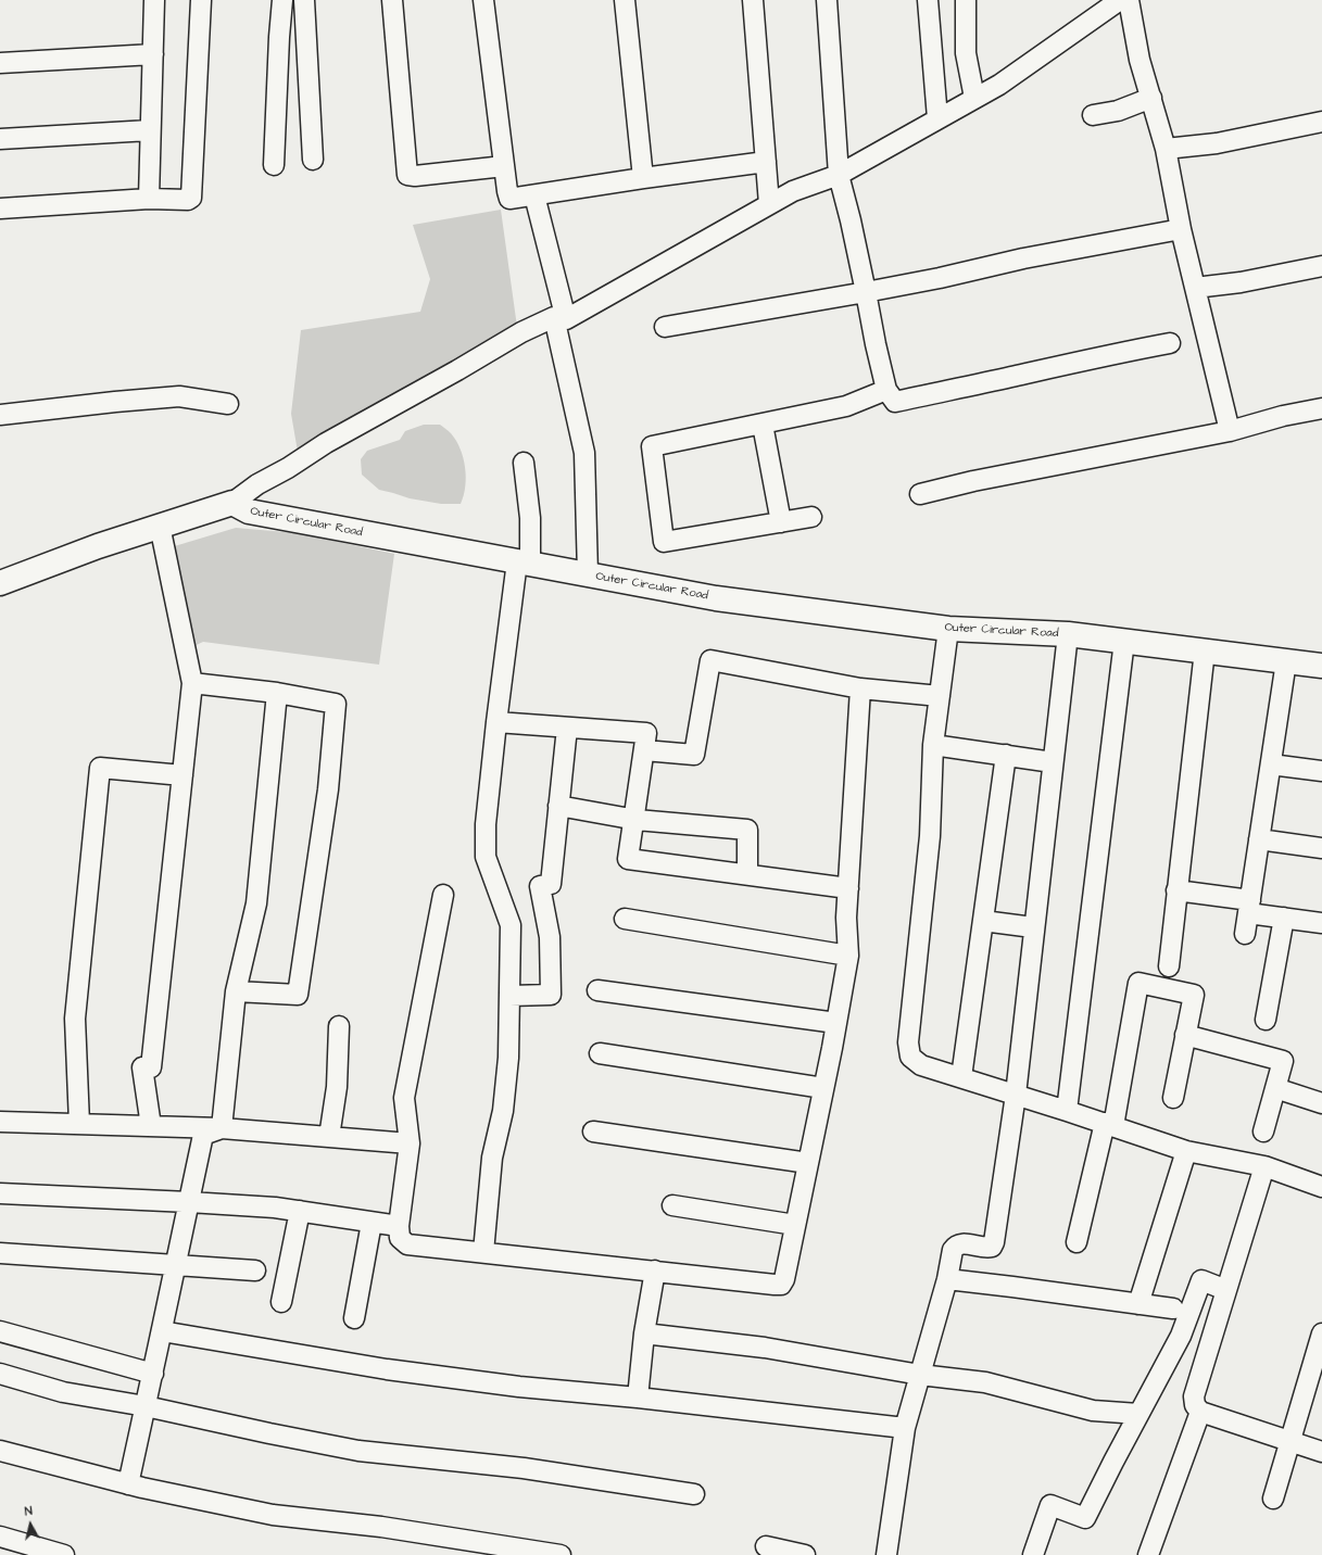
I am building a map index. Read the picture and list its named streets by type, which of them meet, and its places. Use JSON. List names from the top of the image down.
{
  "streets": {
    "main road": ["Outer Circular Road"]
  },
  "north": "top"
}
